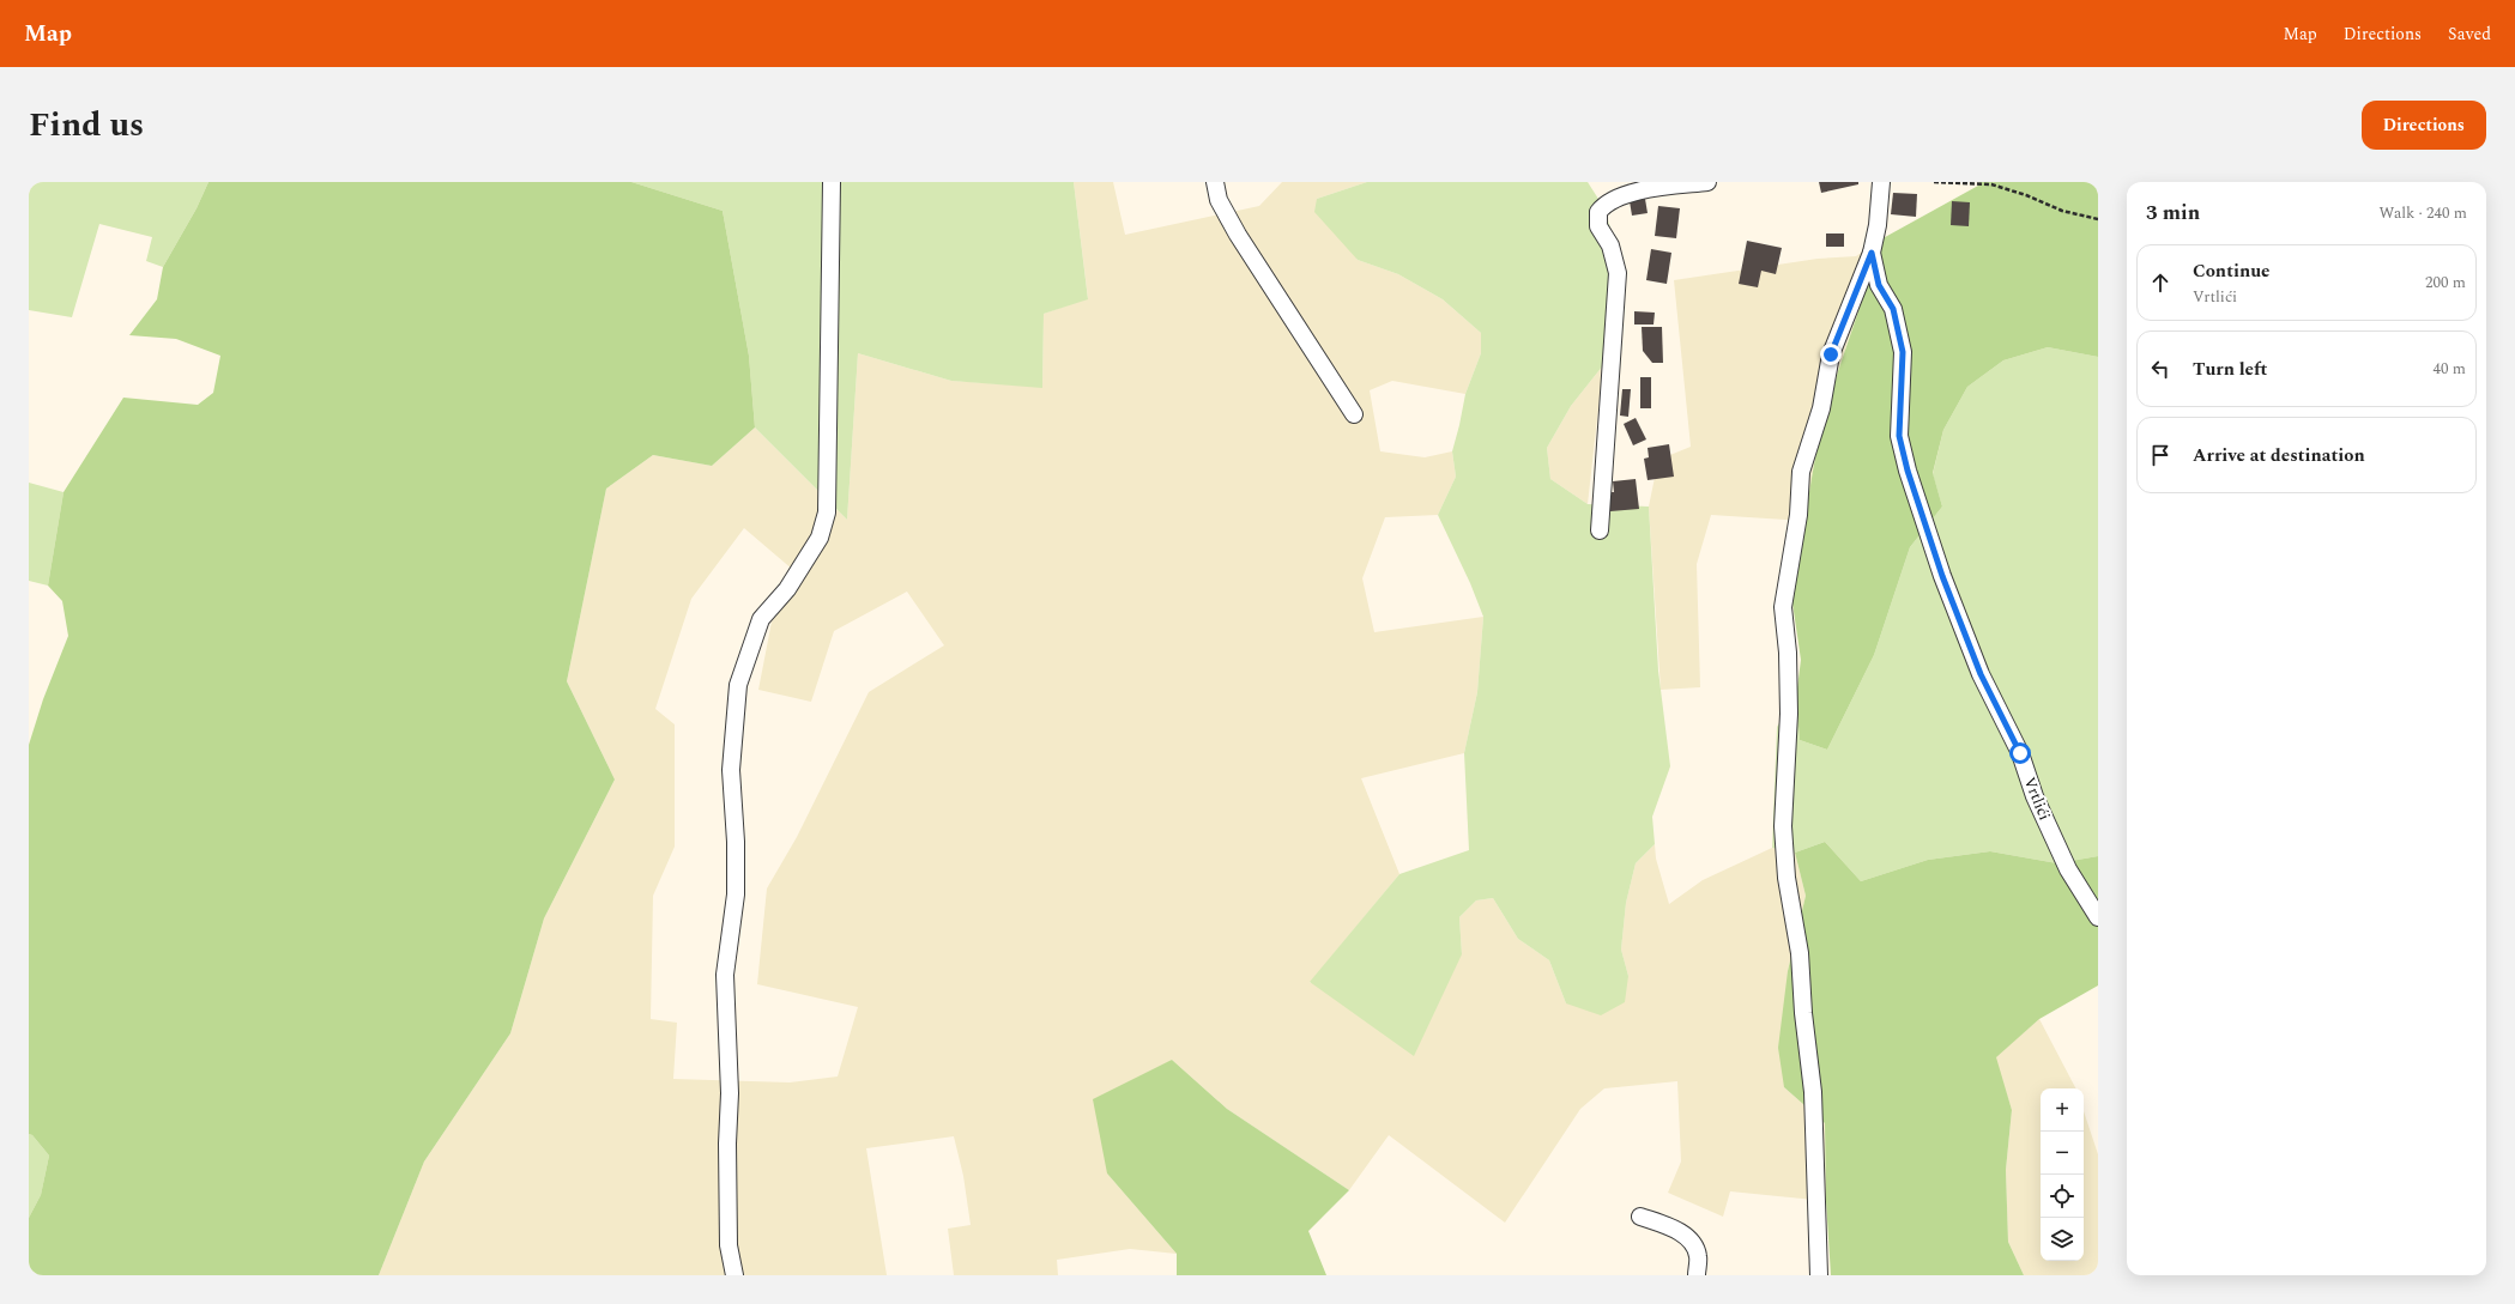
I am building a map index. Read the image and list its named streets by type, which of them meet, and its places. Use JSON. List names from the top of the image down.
{
  "streets": {
    "street": ["Vrtlići"]
  },
  "page": {
    "header": "Map",
    "nav": ["Map", "Directions", "Saved"],
    "title": "Find us",
    "buttons": "Directions",
    "heading": ["3 min", "Walk · 240 m"],
    "list": [
      ["Continue", "Vrtlići", "200 m"],
      ["Turn left", "40 m"],
      "Arrive at destination"
    ],
    "map_buttons": ["+", "−"]
  }
}
